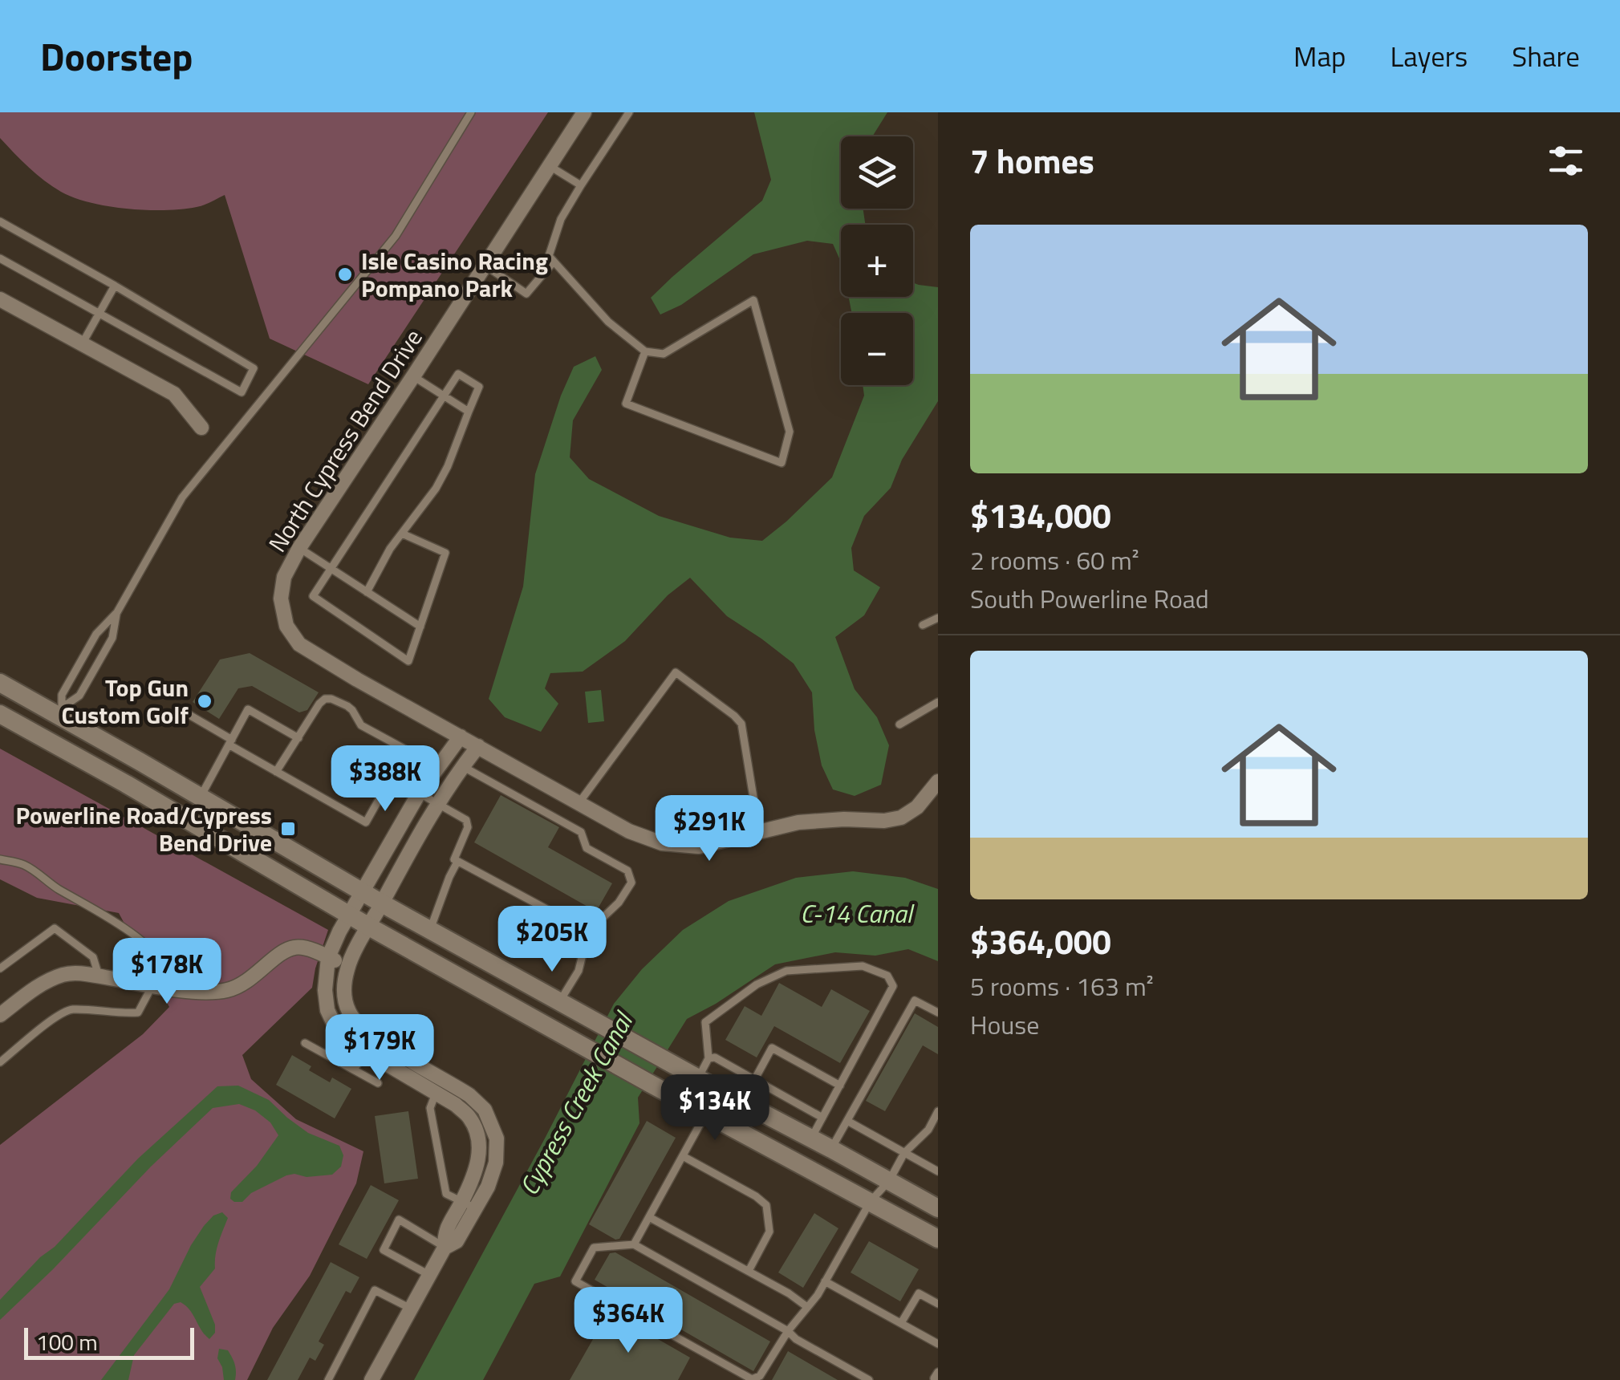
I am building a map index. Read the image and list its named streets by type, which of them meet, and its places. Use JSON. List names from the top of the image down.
{
  "streets": {
    "street": ["North Cypress Bend Drive"]
  },
  "water": ["C-14 Canal", "Cypress Creek Canal"],
  "places": {
    "other": ["Isle Casino Racing Pompano Park", "Top Gun Custom Golf"],
    "transit": ["Powerline Road/Cypress Bend Drive"]
  },
  "scale_bar": "100 m",
  "page": {
    "header": "Doorstep",
    "nav": ["Map", "Layers", "Share"],
    "heading": "7 homes",
    "map_buttons": ["+", "−"],
    "list": [
      {
        "name": "$134,000",
        "note": "2 rooms · 60 m² · South Powerline Road"
      },
      {
        "name": "$364,000",
        "note": "5 rooms · 163 m² · House"
      }
    ],
    "price": [
      "$388K",
      "$291K",
      "$205K",
      "$178K",
      "$179K",
      "$134K",
      "$364K"
    ],
    "scale": "100 m"
  }
}
